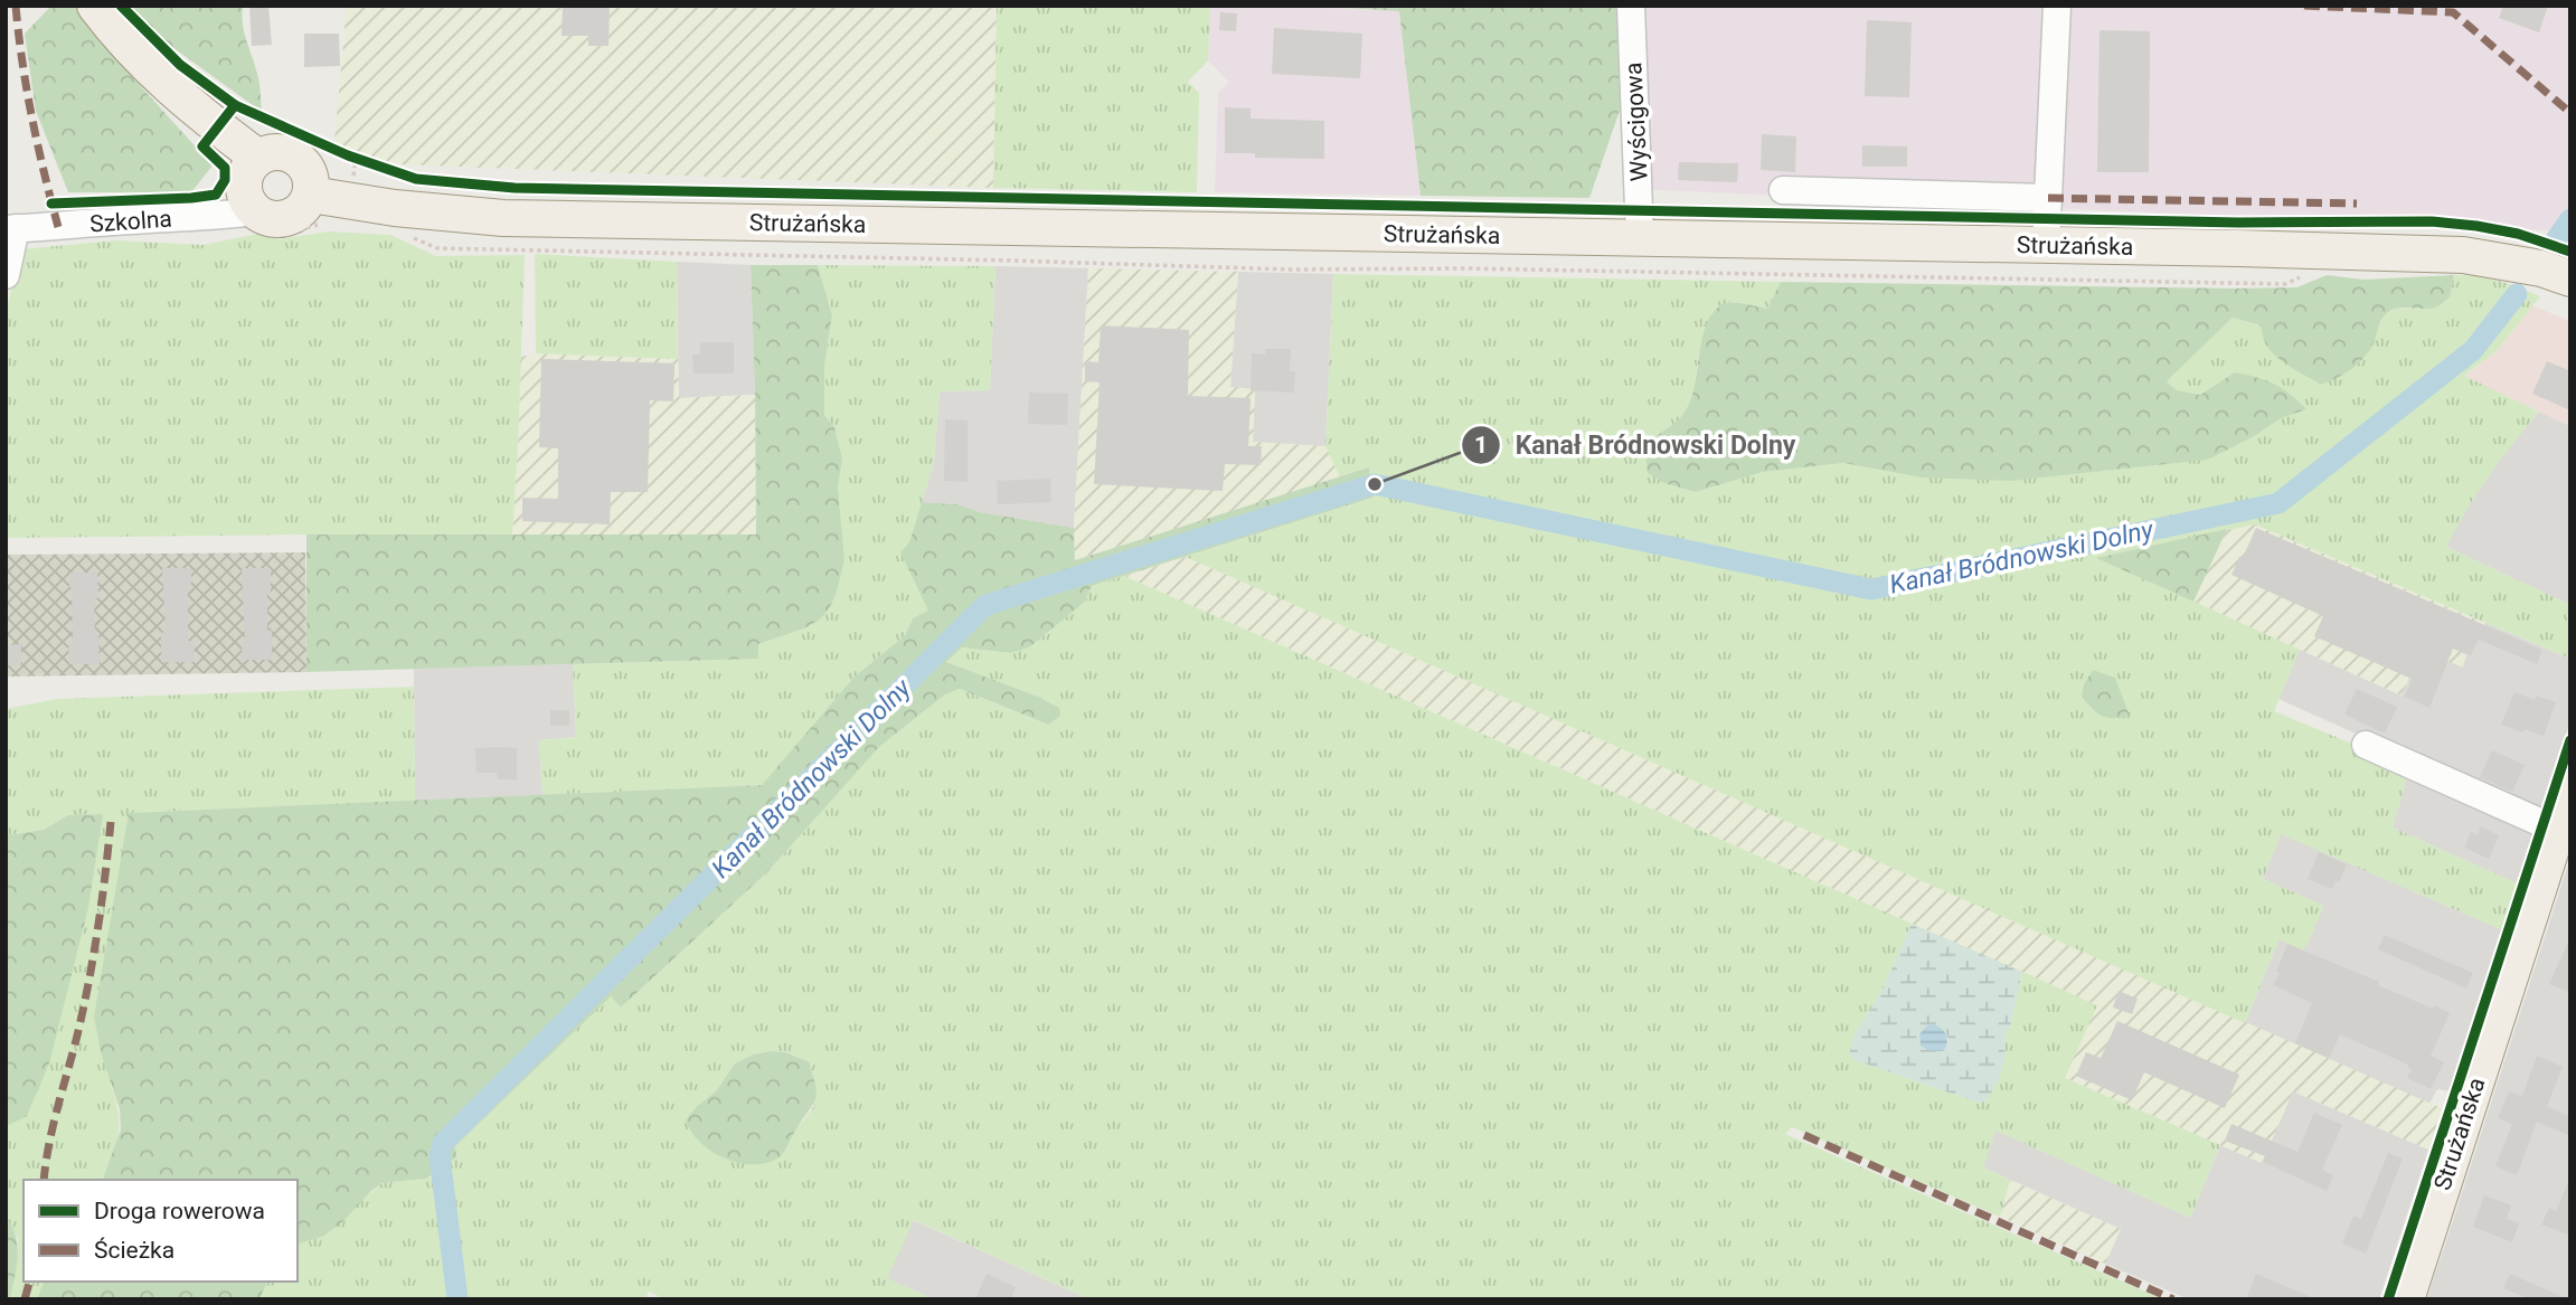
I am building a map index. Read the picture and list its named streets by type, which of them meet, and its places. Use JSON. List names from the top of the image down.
{
  "streets": {
    "main road": ["Strużańska"],
    "street": ["Wyścigowa", "Szkolna"]
  },
  "crossings": [
    ["Wyścigowa", "Strużańska"],
    ["Szkolna", "Strużańska"]
  ],
  "water": ["Kanał Bródnowski Dolny"],
  "places": ["Kanał Bródnowski Dolny"],
  "legend": ["Droga rowerowa", "Ścieżka"]
}
